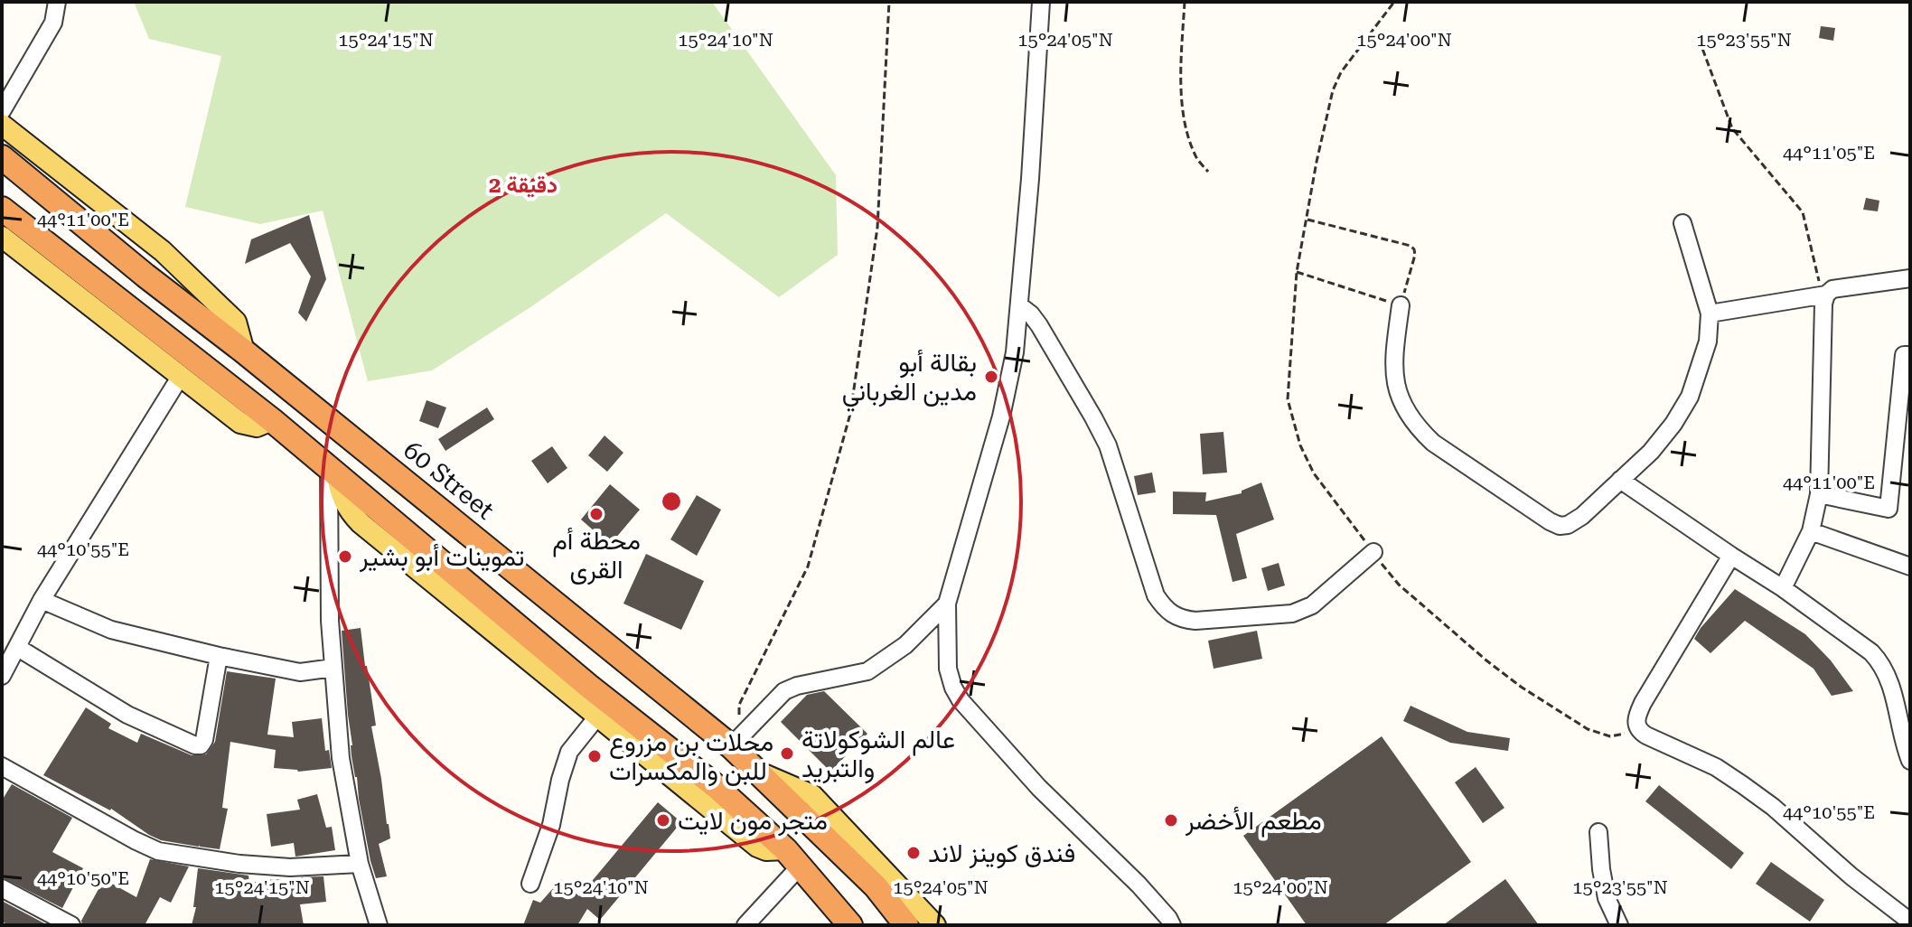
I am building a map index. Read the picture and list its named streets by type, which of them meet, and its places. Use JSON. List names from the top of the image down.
{
  "streets": {
    "highway": ["60 Street"]
  },
  "places": [
    "بقالة أبو مدين الغرباني",
    "محطة أم القرى",
    "تموينات أبو بشير",
    "عالم الشوكولاتة والتبريد",
    "محلات بن مزروع للبن والمكسرات",
    "متجر مون لايت",
    "مطعم الأخضر",
    "فندق كوينز لاند"
  ],
  "coordinates": [
    "15°24'15\"N",
    "15°24'10\"N",
    "15°24'05\"N",
    "15°24'00\"N",
    "15°23'55\"N",
    "44°11'05\"E",
    "44°11'00\"E",
    "44°10'55\"E",
    "44°10'50\"E"
  ],
  "rings": ["2 دقيقة"]
}
